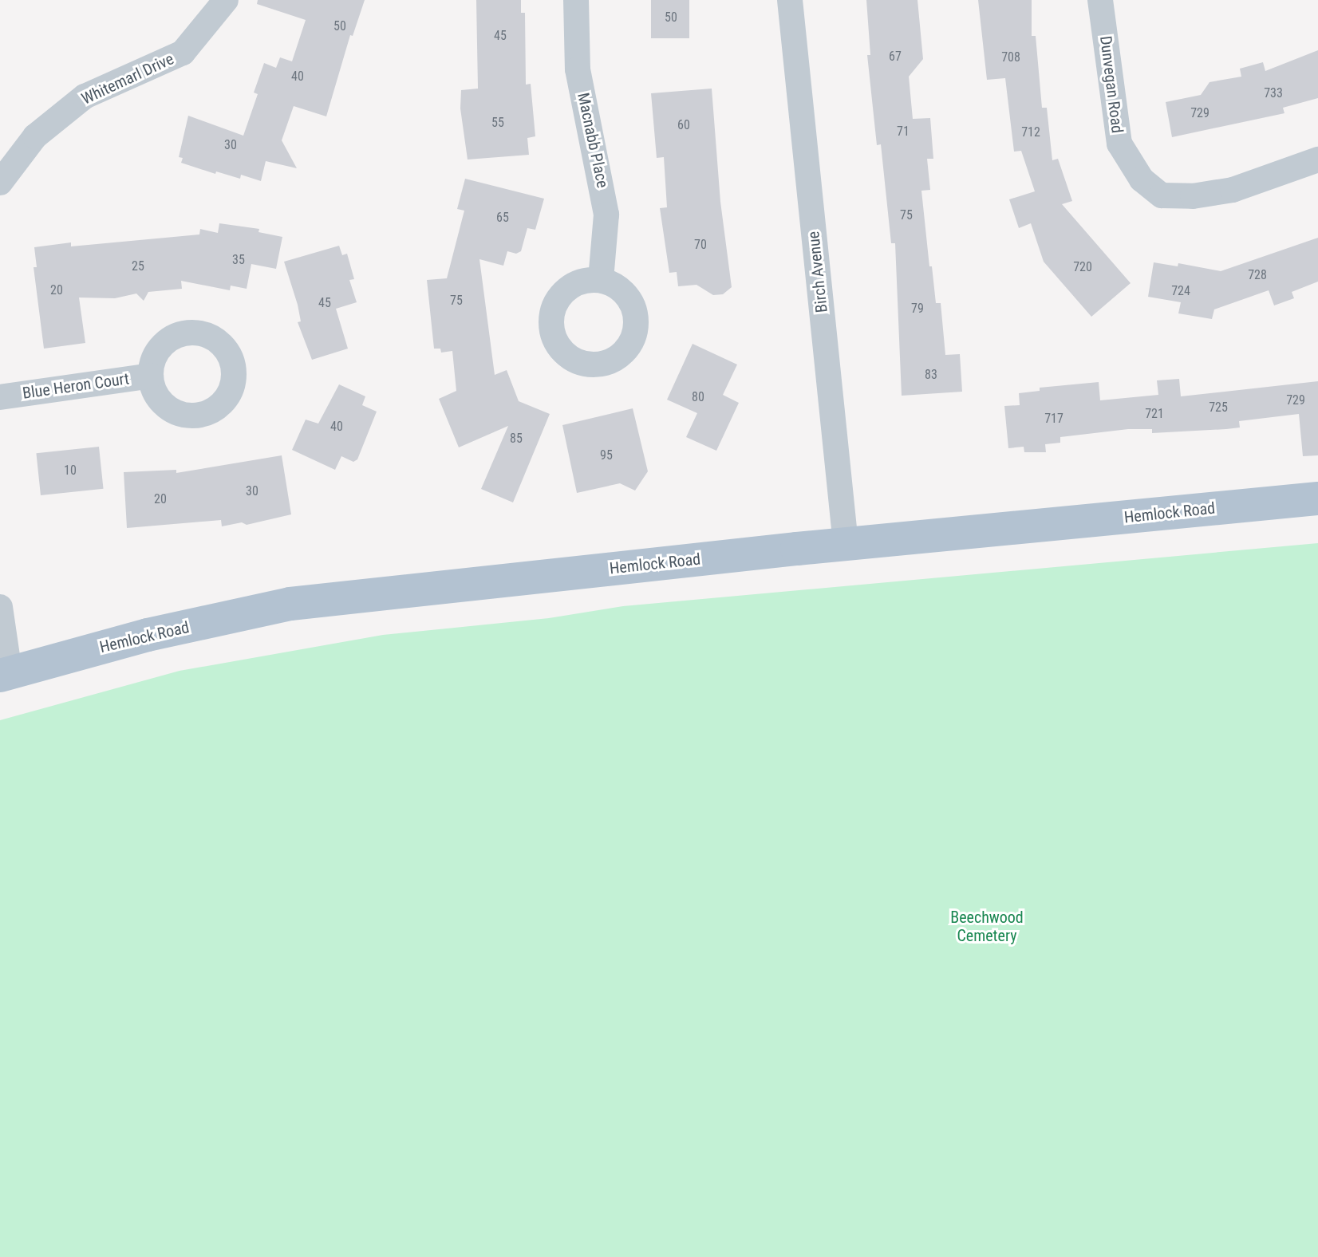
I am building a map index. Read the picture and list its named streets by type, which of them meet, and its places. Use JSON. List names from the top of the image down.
{
  "streets": {
    "main road": ["Hemlock Road"],
    "street": [
      "Whitemarl Drive",
      "Dunvegan Road",
      "Macnabb Place",
      "Birch Avenue",
      "Blue Heron Court"
    ]
  },
  "crossings": [
    ["Birch Avenue", "Hemlock Road"]
  ],
  "parks": ["Beechwood Cemetery"],
  "house_numbers": [
    "50",
    "50",
    "45",
    "67",
    "708",
    "40",
    "733",
    "729",
    "55",
    "60",
    "71",
    "712",
    "30",
    "75",
    "65",
    "70",
    "35",
    "25",
    "720",
    "728",
    "20",
    "724",
    "75",
    "45",
    "79",
    "83",
    "80",
    "729",
    "725",
    "721",
    "717",
    "40",
    "85",
    "95",
    "10",
    "30",
    "20"
  ]
}
